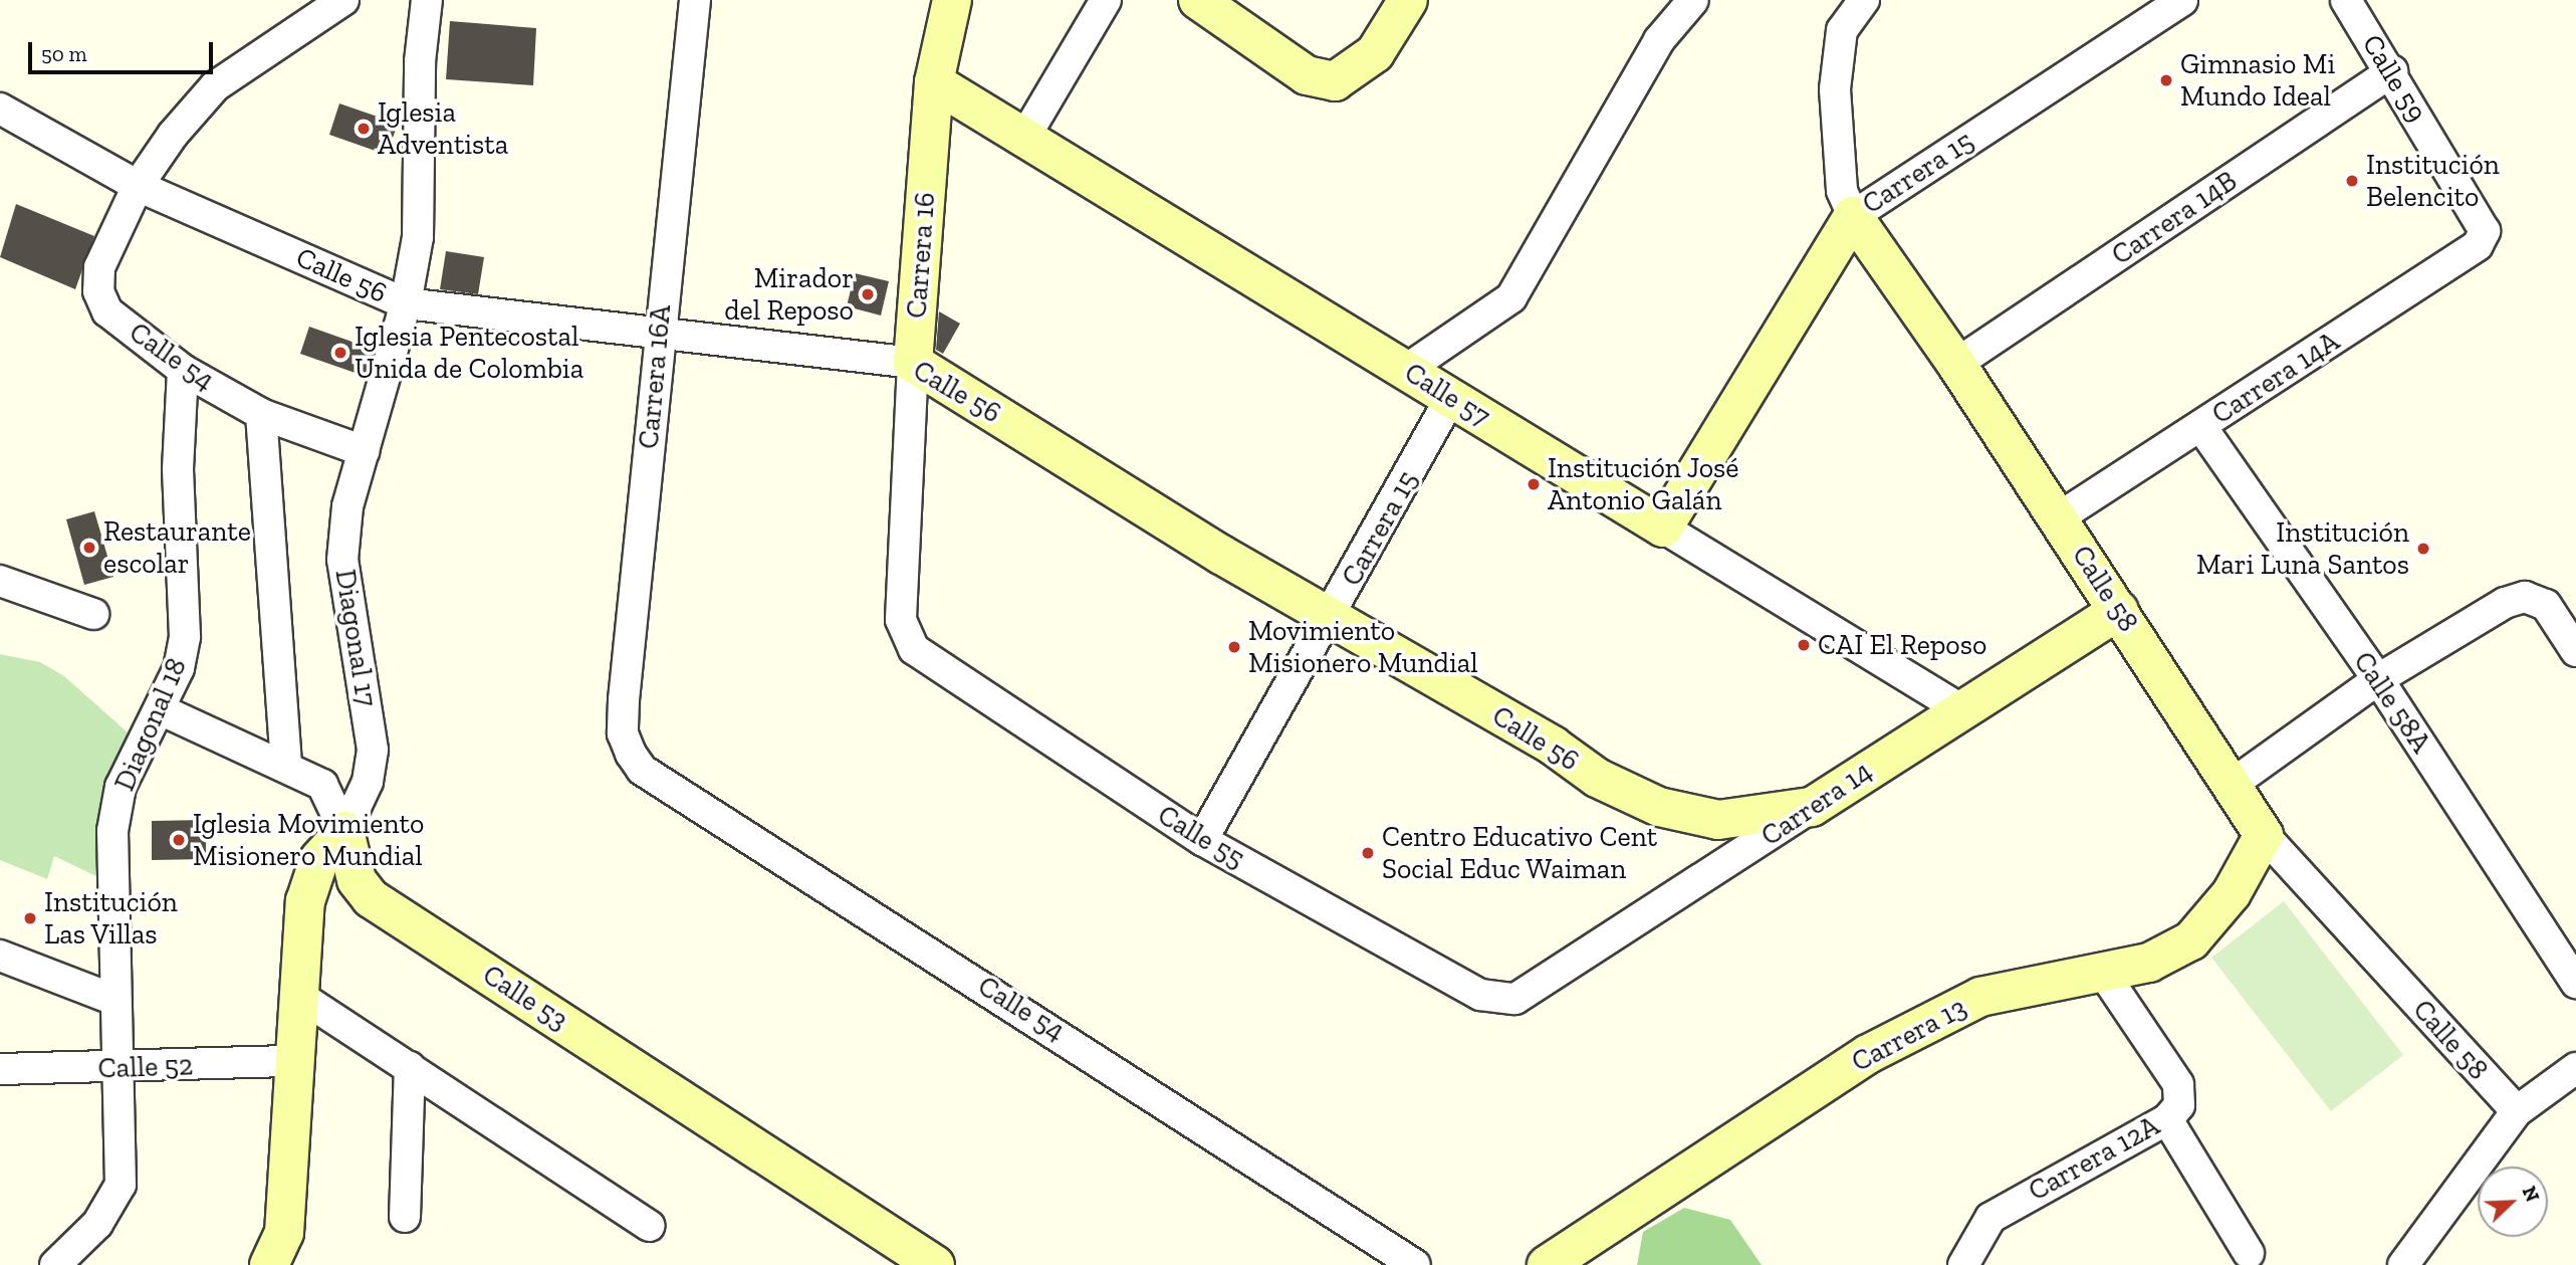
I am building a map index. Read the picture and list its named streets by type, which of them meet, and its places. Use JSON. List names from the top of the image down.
{
  "streets": {
    "street": [
      "Calle 59",
      "Carrera 15",
      "Carrera 14B",
      "Carrera 16",
      "Calle 56",
      "Calle 54",
      "Carrera 16A",
      "Carrera 14A",
      "Calle 57",
      "Calle 58",
      "Diagonal 17",
      "Calle 58A",
      "Diagonal 18",
      "Carrera 14",
      "Calle 55",
      "Calle 53",
      "Carrera 13",
      "Calle 52",
      "Carrera 12A"
    ]
  },
  "crossings": [
    ["Calle 59", "Carrera 14B"],
    ["Calle 59", "Carrera 14A"],
    ["Carrera 15", "Calle 56"],
    ["Carrera 15", "Calle 57"],
    ["Carrera 15", "Calle 58"],
    ["Carrera 15", "Calle 55"],
    ["Carrera 14B", "Calle 58"],
    ["Carrera 16", "Calle 56"],
    ["Carrera 16", "Calle 57"],
    ["Carrera 16", "Calle 55"],
    ["Calle 56", "Calle 54"],
    ["Calle 56", "Carrera 16A"],
    ["Calle 56", "Diagonal 17"],
    ["Calle 56", "Carrera 14"],
    ["Calle 54", "Carrera 16A"],
    ["Calle 54", "Diagonal 17"],
    ["Calle 54", "Diagonal 18"],
    ["Carrera 14A", "Calle 58"],
    ["Carrera 14A", "Calle 58A"],
    ["Calle 57", "Carrera 14"],
    ["Calle 58", "Carrera 14"],
    ["Calle 58", "Carrera 13"],
    ["Diagonal 17", "Calle 53"],
    ["Diagonal 17", "Calle 52"],
    ["Diagonal 18", "Calle 53"],
    ["Diagonal 18", "Calle 52"],
    ["Carrera 14", "Calle 55"],
    ["Carrera 13", "Carrera 12A"]
  ],
  "places": [
    "Gimnasio Mi Mundo Ideal",
    "Iglesia Adventista",
    "Institución Belencito",
    "Mirador del Reposo",
    "Iglesia Pentecostal Unida de Colombia",
    "Institución José Antonio Galán",
    "Restaurante escolar",
    "Institución Mari Luna Santos",
    "CAI El Reposo",
    "Movimiento Misionero Mundial",
    "Iglesia Movimiento Misionero Mundial",
    "Centro Educativo Cent Social Educ Waiman",
    "Institución Las Villas"
  ],
  "scale_bar": "50 m",
  "north": "top right"
}
